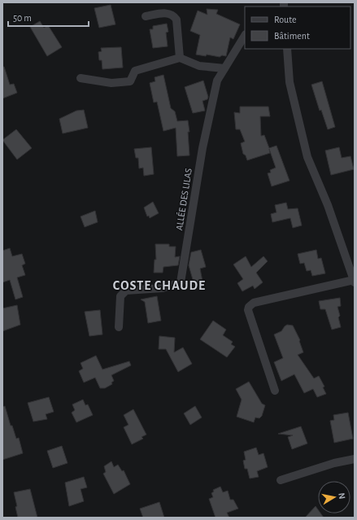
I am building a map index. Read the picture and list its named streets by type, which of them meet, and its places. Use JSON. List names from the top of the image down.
{
  "streets": {
    "street": ["ALLÉE DES LILAS"]
  },
  "districts": ["COSTE CHAUDE"],
  "legend": ["Route", "Bâtiment"],
  "scale_bar": "50 m",
  "north": "right"
}
